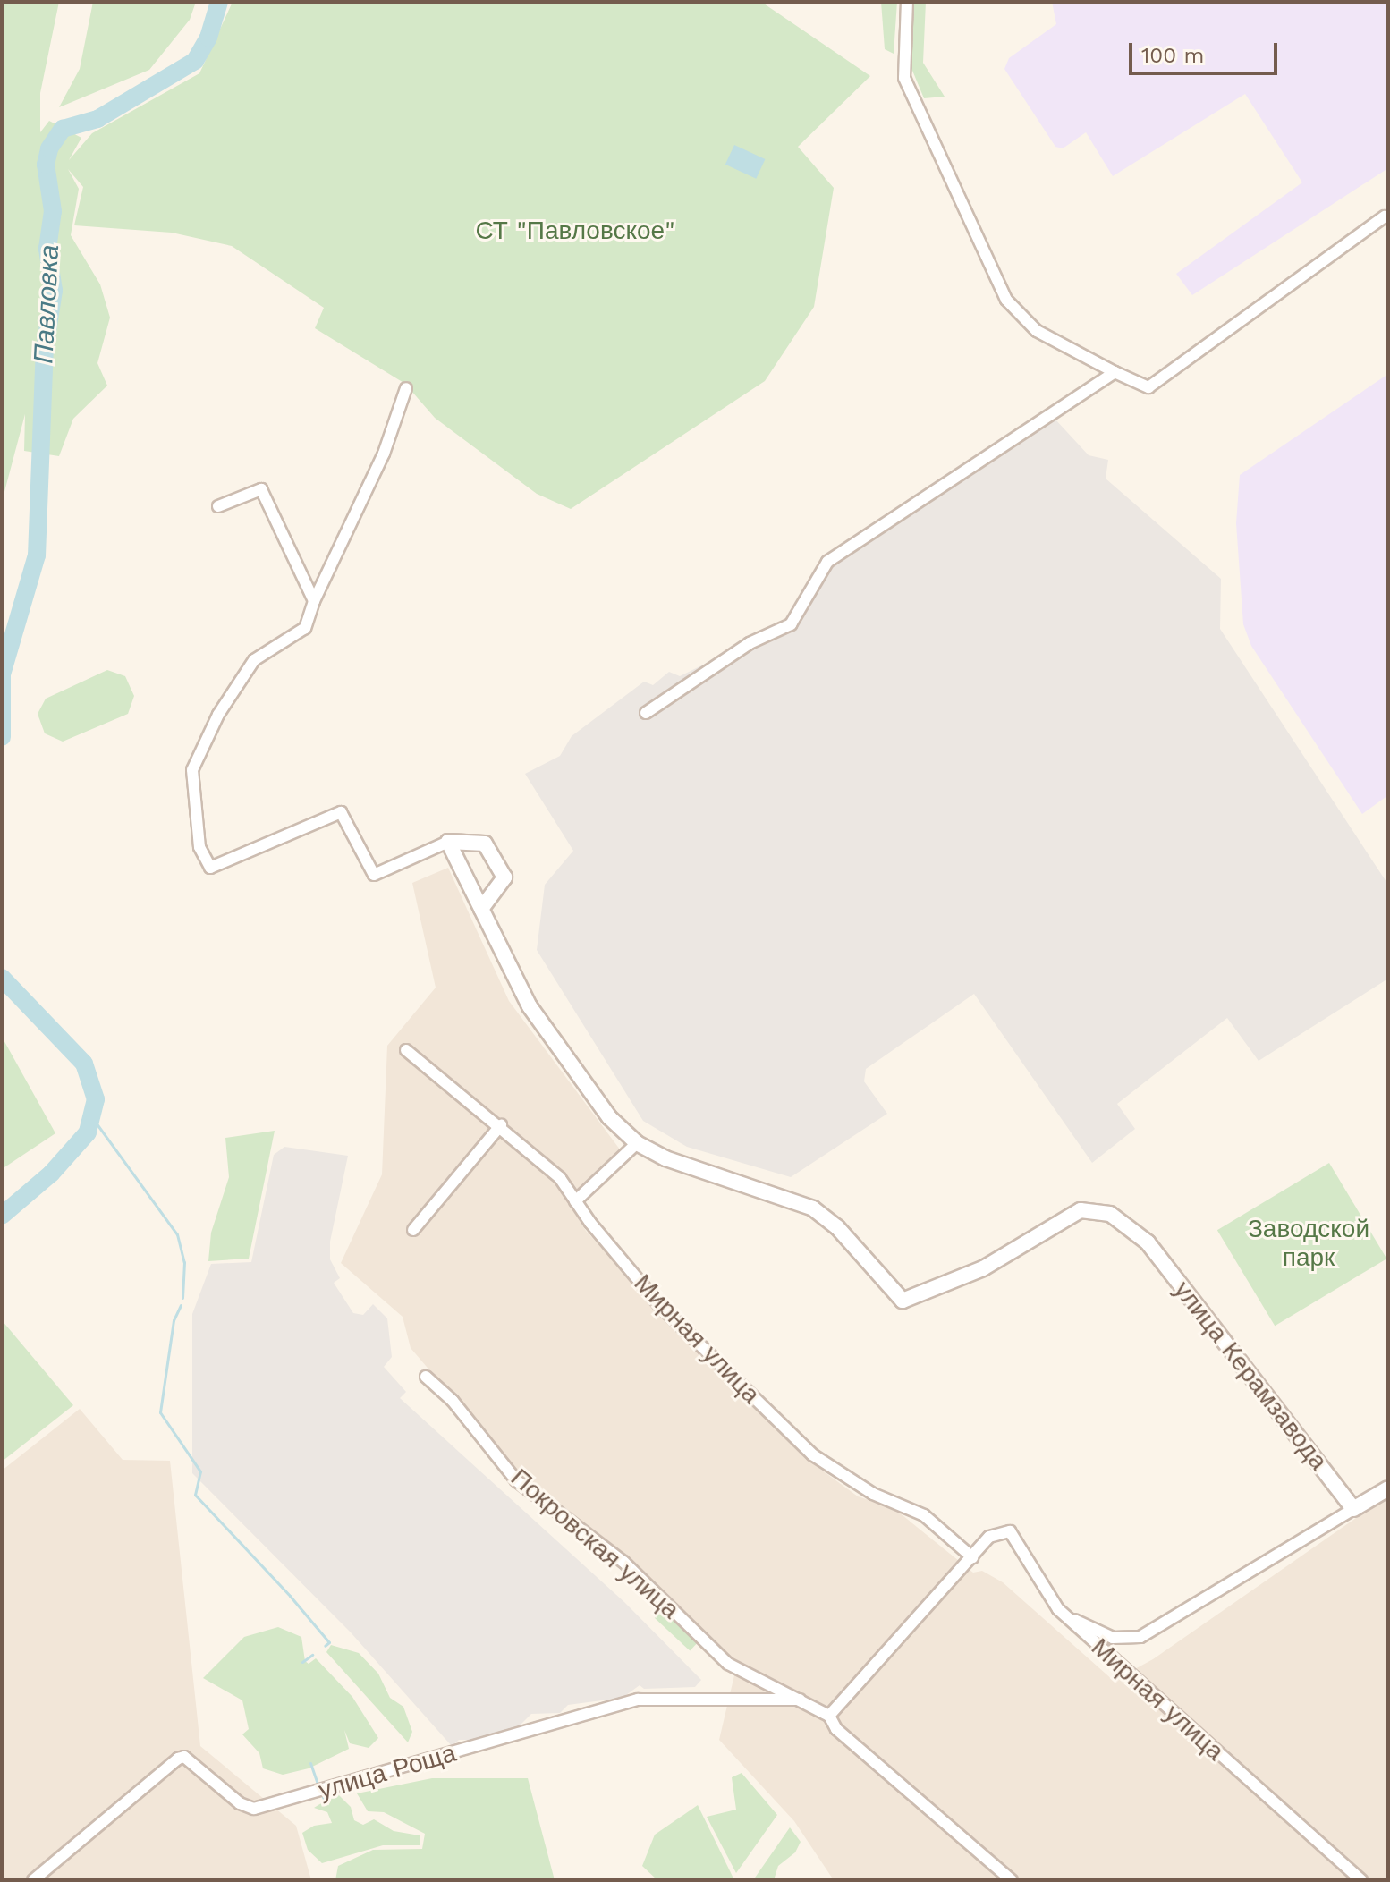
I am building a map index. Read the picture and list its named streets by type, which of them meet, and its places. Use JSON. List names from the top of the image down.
{
  "streets": {
    "street": [
      "Мирная улица",
      "улица Керамзавода",
      "Покровская улица",
      "улица Роща"
    ]
  },
  "crossings": [
    ["Мирная улица", "Покровская улица"],
    ["Покровская улица", "улица Роща"]
  ],
  "water": ["Павловка"],
  "parks": ["СТ \"Павловское\"", "Заводской парк"],
  "scale_bar": "100 m"
}
